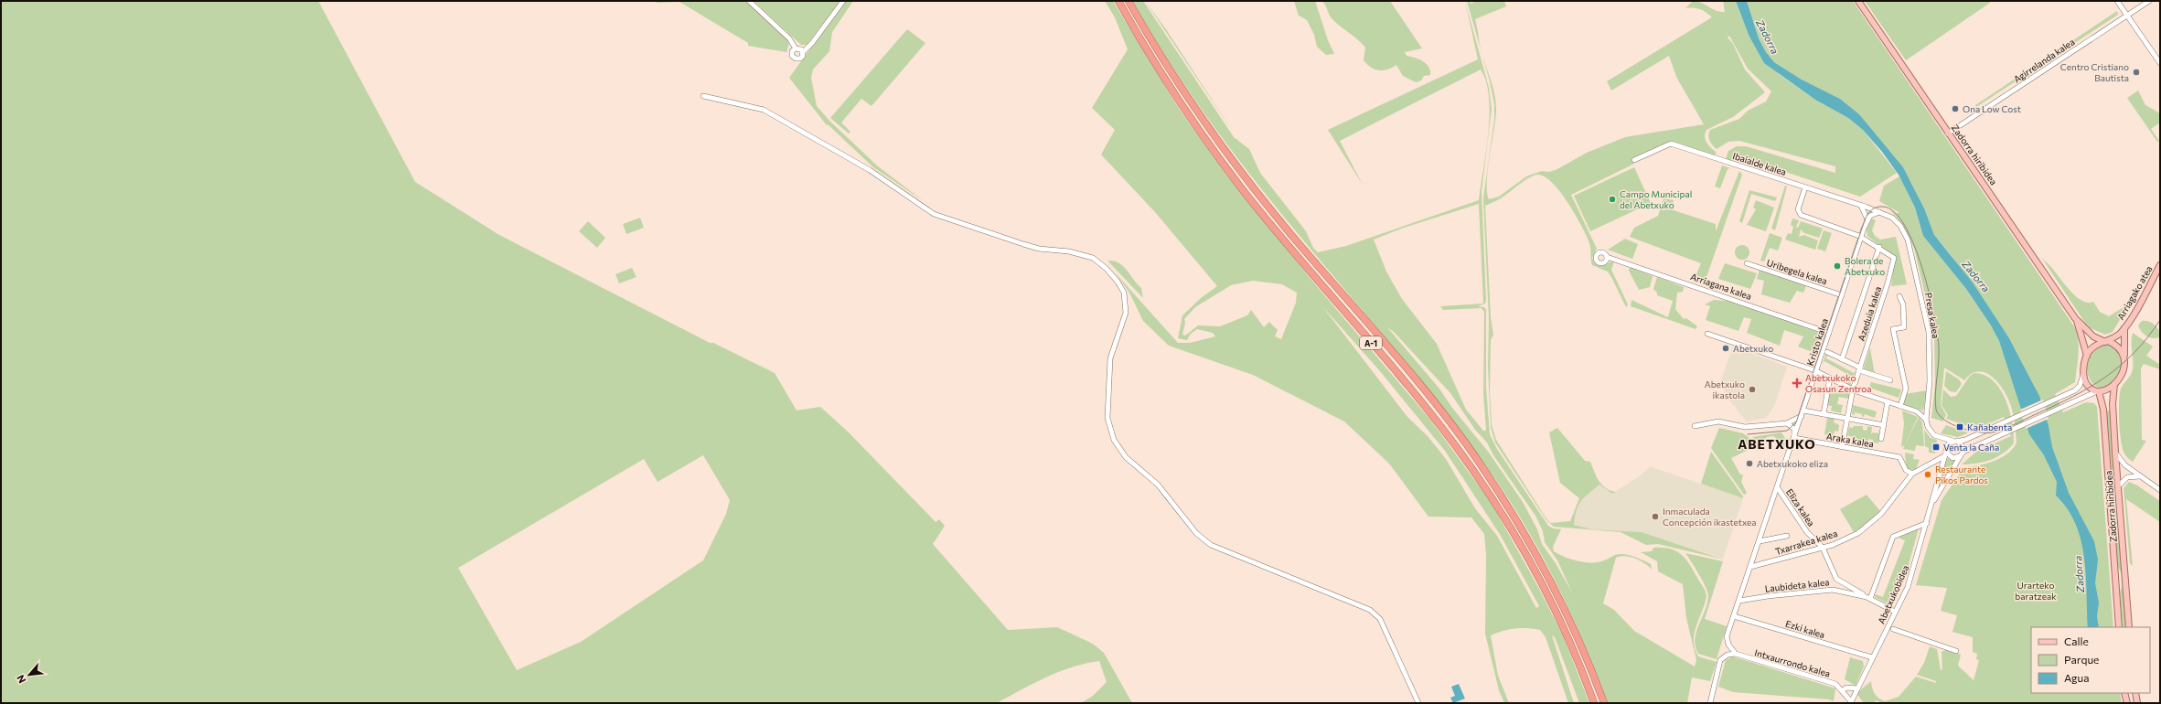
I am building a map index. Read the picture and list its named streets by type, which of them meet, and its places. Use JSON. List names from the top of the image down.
{
  "streets": {
    "highway": ["A-1"],
    "main road": ["Zadorra hiribidea", "Arriagako atea"],
    "street": [
      "Agirrelanda kalea",
      "Ibaialde kalea",
      "Uribegela kalea",
      "Arriagana kalea",
      "Azeduia kalea",
      "Presa kalea",
      "Kristo kalea",
      "Araka kalea",
      "Eliza kalea",
      "Txarrakea kalea",
      "Laubideta kalea",
      "Abetxukobidea",
      "Ezki kalea",
      "Intxaurrondo kalea"
    ]
  },
  "crossings": [
    ["Agirrelanda kalea", "Zadorra hiribidea"],
    ["Zadorra hiribidea", "Arriagako atea"],
    ["Ibaialde kalea", "Azeduia kalea"],
    ["Ibaialde kalea", "Presa kalea"],
    ["Uribegela kalea", "Kristo kalea"],
    ["Arriagana kalea", "Kristo kalea"],
    ["Azeduia kalea", "Kristo kalea"],
    ["Azeduia kalea", "Araka kalea"],
    ["Kristo kalea", "Araka kalea"],
    ["Kristo kalea", "Eliza kalea"],
    ["Kristo kalea", "Txarrakea kalea"],
    ["Kristo kalea", "Laubideta kalea"],
    ["Kristo kalea", "Ezki kalea"],
    ["Kristo kalea", "Intxaurrondo kalea"],
    ["Araka kalea", "Txarrakea kalea"],
    ["Eliza kalea", "Txarrakea kalea"],
    ["Eliza kalea", "Laubideta kalea"],
    ["Txarrakea kalea", "Abetxukobidea"],
    ["Laubideta kalea", "Abetxukobidea"],
    ["Abetxukobidea", "Ezki kalea"],
    ["Abetxukobidea", "Intxaurrondo kalea"]
  ],
  "districts": ["ABETXUKO"],
  "water": ["Zadorra"],
  "parks": ["Urarteko baratzeak"],
  "places": {
    "other": [
      "Centro Cristiano Bautista",
      "Ona Low Cost",
      "Campo Municipal del Abetxuko",
      "Bolera de Abetxuko",
      "Abetxuko",
      "Abetxuko ikastola",
      "Abetxukoko eliza",
      "Restaurante Pikos Pardos",
      "Inmaculada Concepción ikastetxea"
    ],
    "health": ["Abetxukoko Osasun Zentroa"],
    "transit": ["Kañabenta", "Venta la Caña"]
  },
  "legend": ["Calle", "Parque", "Agua"],
  "north": "bottom left"
}
